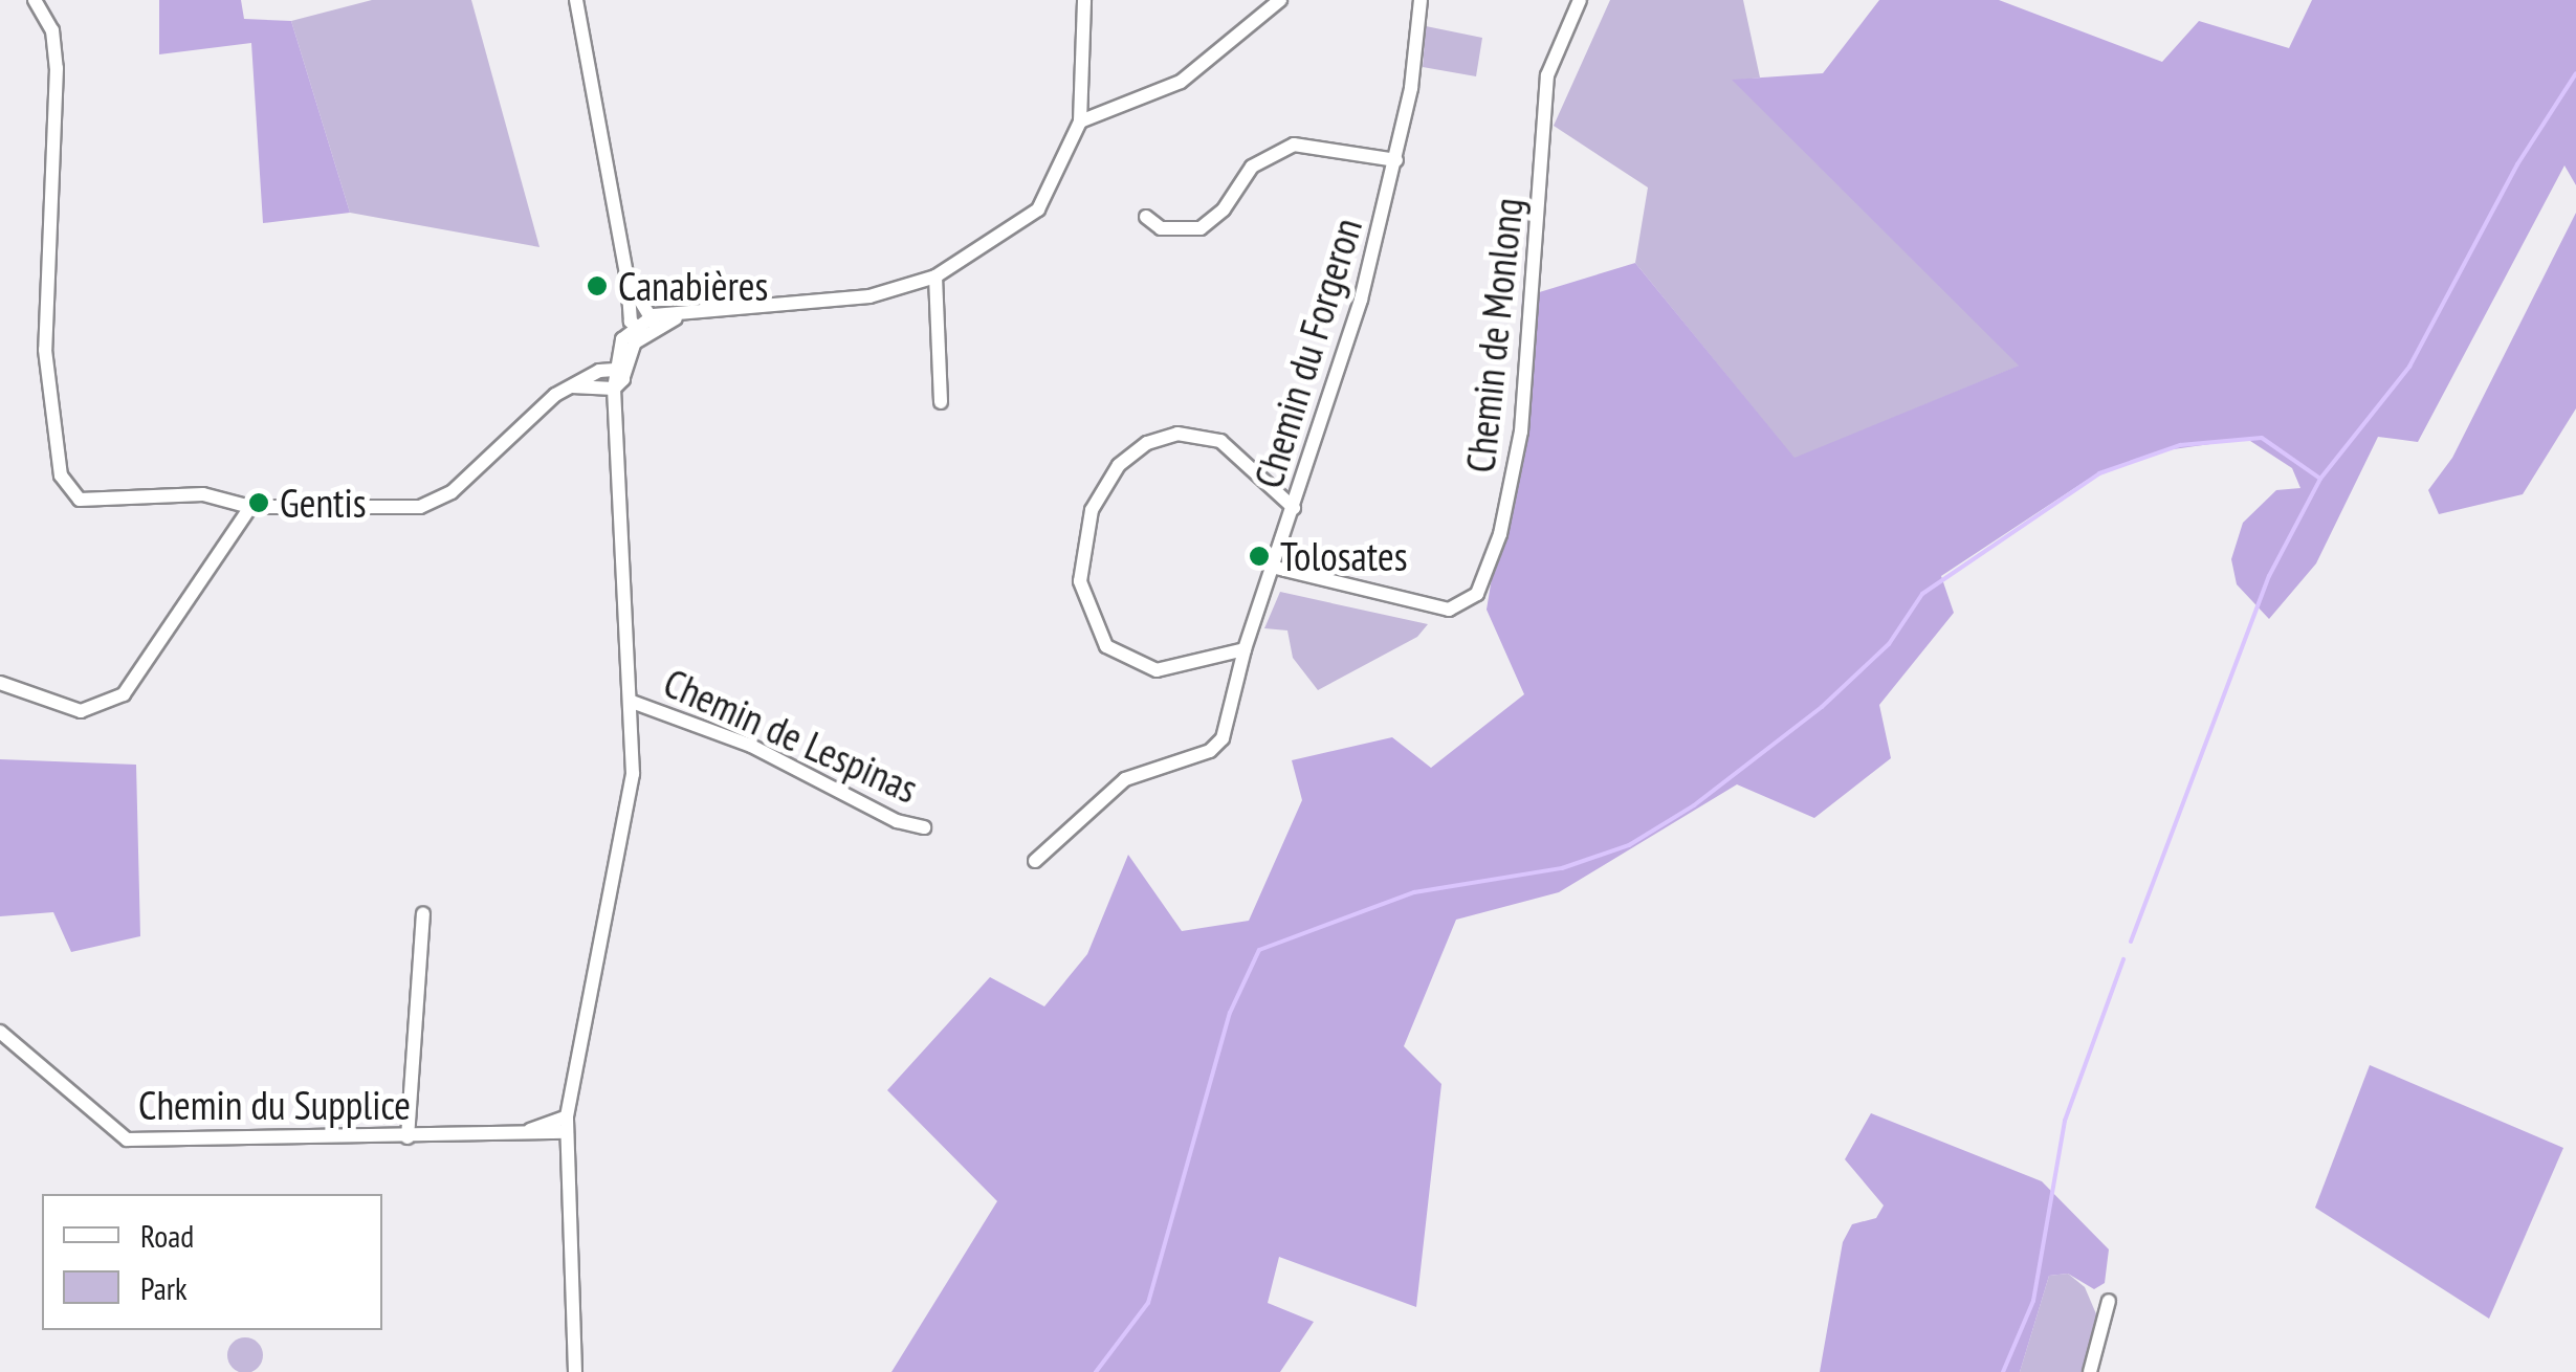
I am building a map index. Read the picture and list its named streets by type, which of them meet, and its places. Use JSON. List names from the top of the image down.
{
  "streets": {
    "street": [
      "Chemin de Monlong",
      "Chemin du Forgeron",
      "Chemin de Lespinas",
      "Chemin du Supplice"
    ]
  },
  "crossings": [
    ["Chemin de Monlong", "Chemin du Forgeron"]
  ],
  "places": ["Canabières", "Gentis", "Tolosates"],
  "legend": ["Road", "Park"]
}
